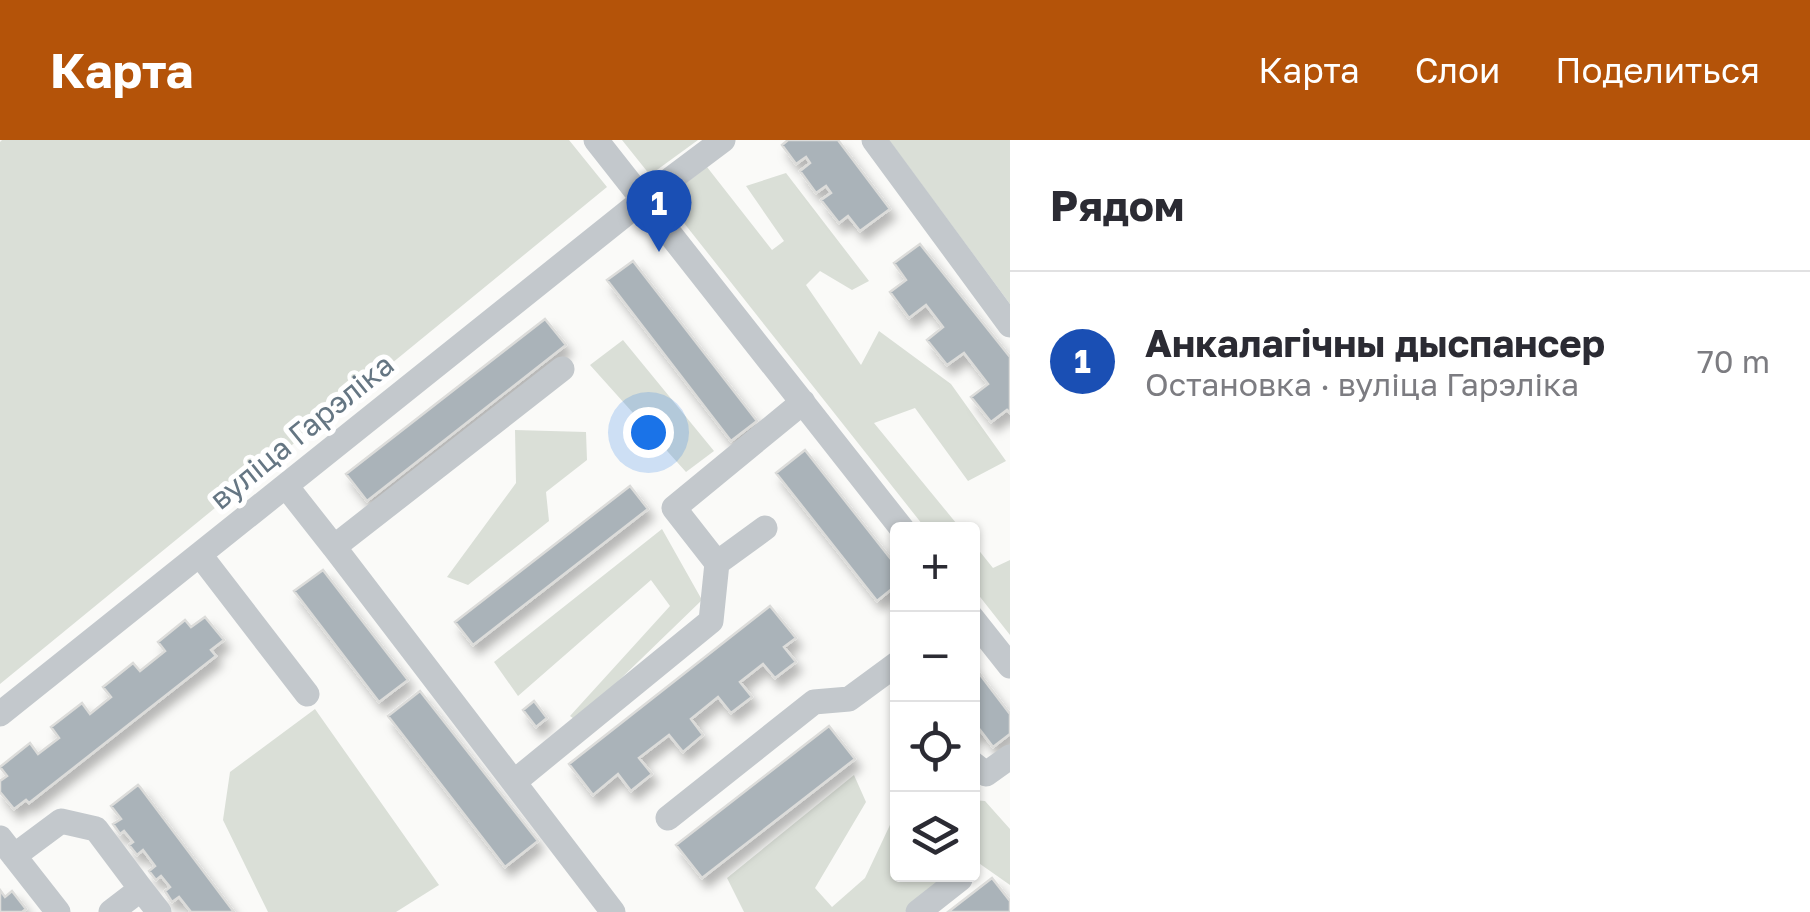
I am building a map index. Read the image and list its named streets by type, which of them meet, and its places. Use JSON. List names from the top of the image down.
{
  "streets": {
    "street": ["вуліца Гарэліка"]
  },
  "page": {
    "header": "Карта",
    "nav": ["Карта", "Слои", "Поделиться"],
    "heading": "Рядом",
    "pins": "1",
    "list": [
      {
        "mark": "1",
        "name": "Анкалагічны дыспансер",
        "note": "Остановка · вуліца Гарэліка",
        "value": "70 m"
      }
    ],
    "map_buttons": ["+", "−"]
  }
}
